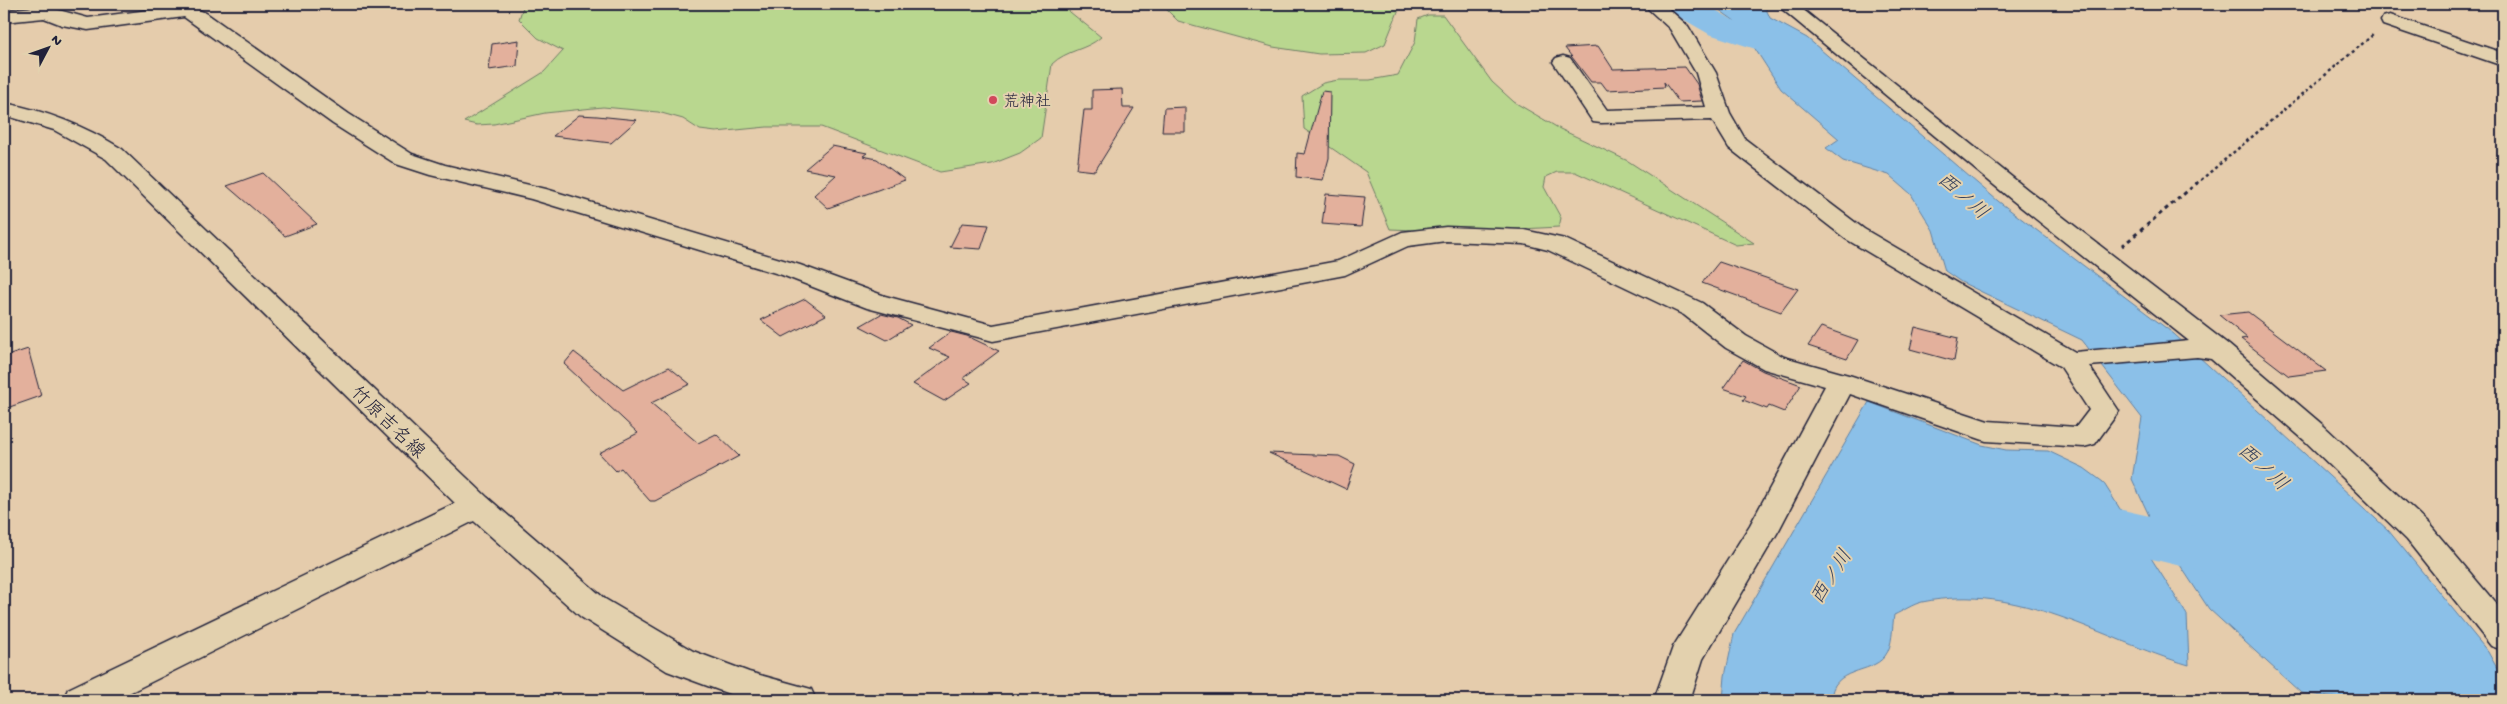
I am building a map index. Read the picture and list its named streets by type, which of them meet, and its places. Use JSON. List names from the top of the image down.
{
  "streets": {
    "street": ["竹原吉名線"]
  },
  "water": ["西ノ川"],
  "places": ["荒神社"],
  "north": "top right"
}
